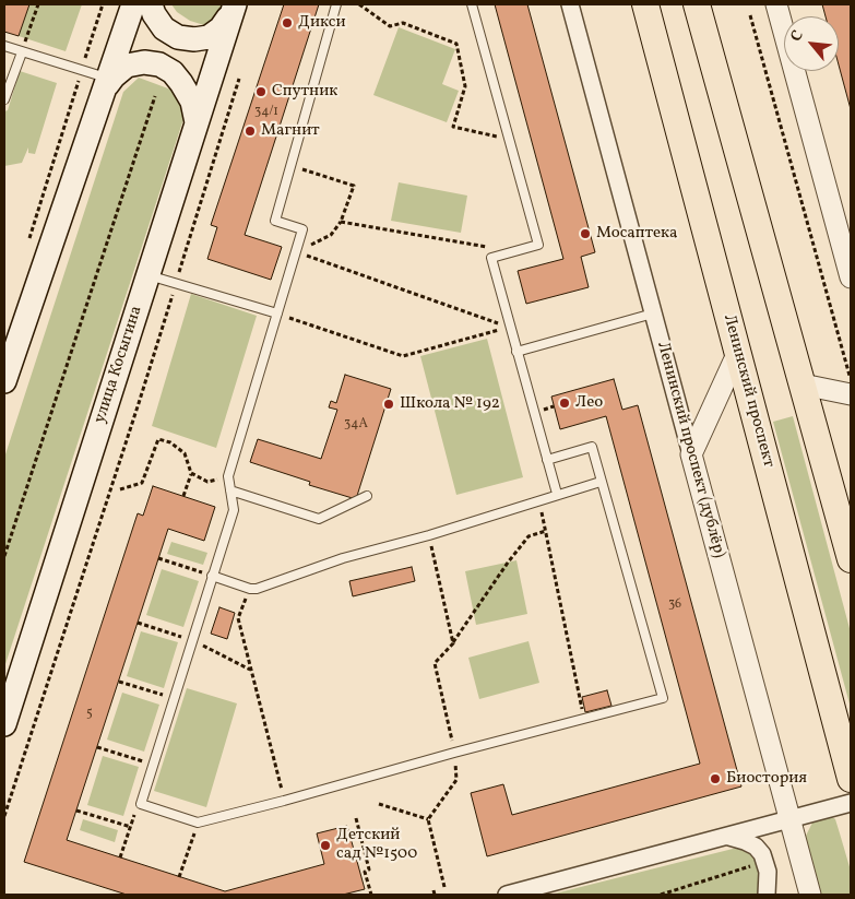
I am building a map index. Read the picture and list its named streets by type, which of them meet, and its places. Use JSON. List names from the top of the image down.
{
  "streets": {
    "main road": ["улица Косыгина", "Ленинский проспект"],
    "street": ["Ленинский проспект (дублёр)"]
  },
  "places": [
    "Дикси",
    "Спутник",
    "Магнит",
    "Мосаптека",
    "Лео",
    "Школа № 192",
    "Биостория",
    "Детский сад №1500"
  ],
  "house_numbers": [
    "34/1",
    "34А",
    "36",
    "5"
  ],
  "north": "top left"
}
